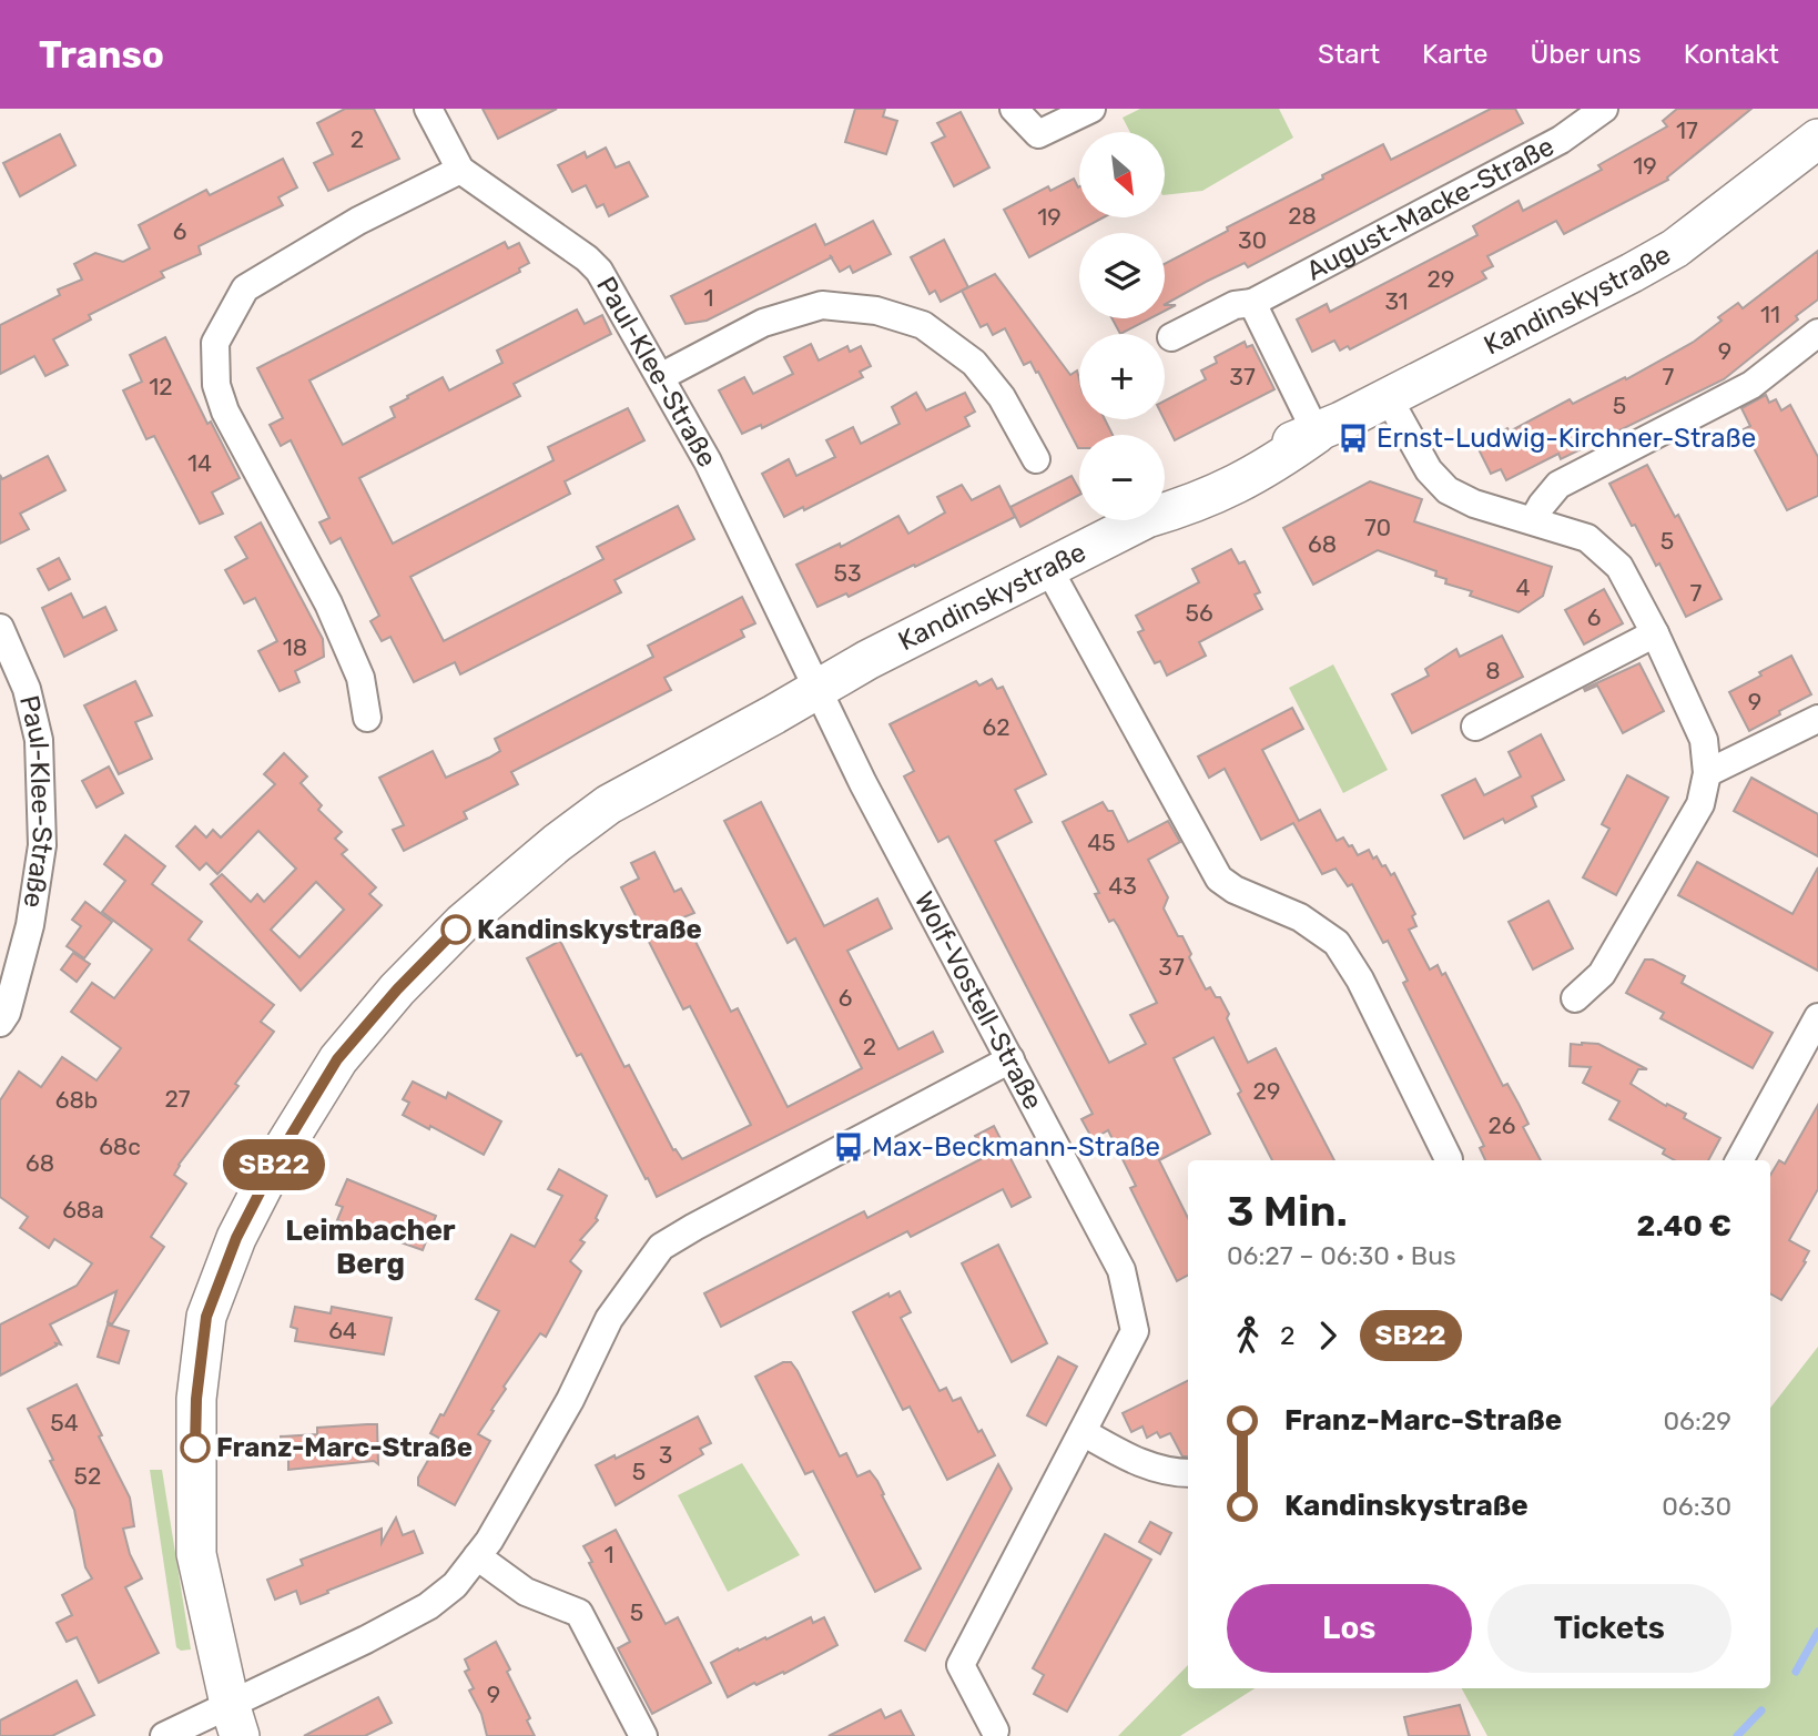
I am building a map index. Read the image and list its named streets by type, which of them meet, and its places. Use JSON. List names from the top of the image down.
{
  "streets": {
    "street": [
      "August-Macke-Straße",
      "Kandinskystraße",
      "Paul-Klee-Straße",
      "Wolf-Vostell-Straße"
    ]
  },
  "crossings": [
    ["Kandinskystraße", "Paul-Klee-Straße"],
    ["Kandinskystraße", "Wolf-Vostell-Straße"],
    ["Paul-Klee-Straße", "Wolf-Vostell-Straße"]
  ],
  "districts": ["Leimbacher Berg"],
  "places": {
    "bus stop": ["Ernst-Ludwig-Kirchner-Straße", "Max-Beckmann-Straße"],
    "other": ["Kandinskystraße", "Franz-Marc-Straße"]
  },
  "lines": ["bus line SB22"],
  "house_numbers": [
    "17",
    "2",
    "19",
    "28",
    "19",
    "6",
    "30",
    "29",
    "1",
    "31",
    "11",
    "9",
    "37",
    "7",
    "12",
    "5",
    "14",
    "70",
    "5",
    "68",
    "53",
    "4",
    "7",
    "56",
    "6",
    "18",
    "8",
    "9",
    "62",
    "45",
    "43",
    "37",
    "6",
    "2",
    "29",
    "27",
    "68b",
    "26",
    "68c",
    "68",
    "68a",
    "64",
    "54",
    "3",
    "5",
    "52",
    "1",
    "5",
    "9"
  ],
  "north": "bottom right",
  "page": {
    "header": "Transo",
    "nav": [
      "Start",
      "Karte",
      "Über uns",
      "Kontakt"
    ],
    "on_map": "SB22",
    "map_buttons": ["+", "−"],
    "heading": ["3 Min.", "06:27 – 06:30 · Bus", "2.40 €"],
    "legs": ["2", "SB22"],
    "list": [
      {
        "name": "Franz-Marc-Straße",
        "value": "06:29"
      },
      {
        "name": "Kandinskystraße",
        "value": "06:30"
      }
    ],
    "buttons": ["Los", "Tickets"]
  }
}
